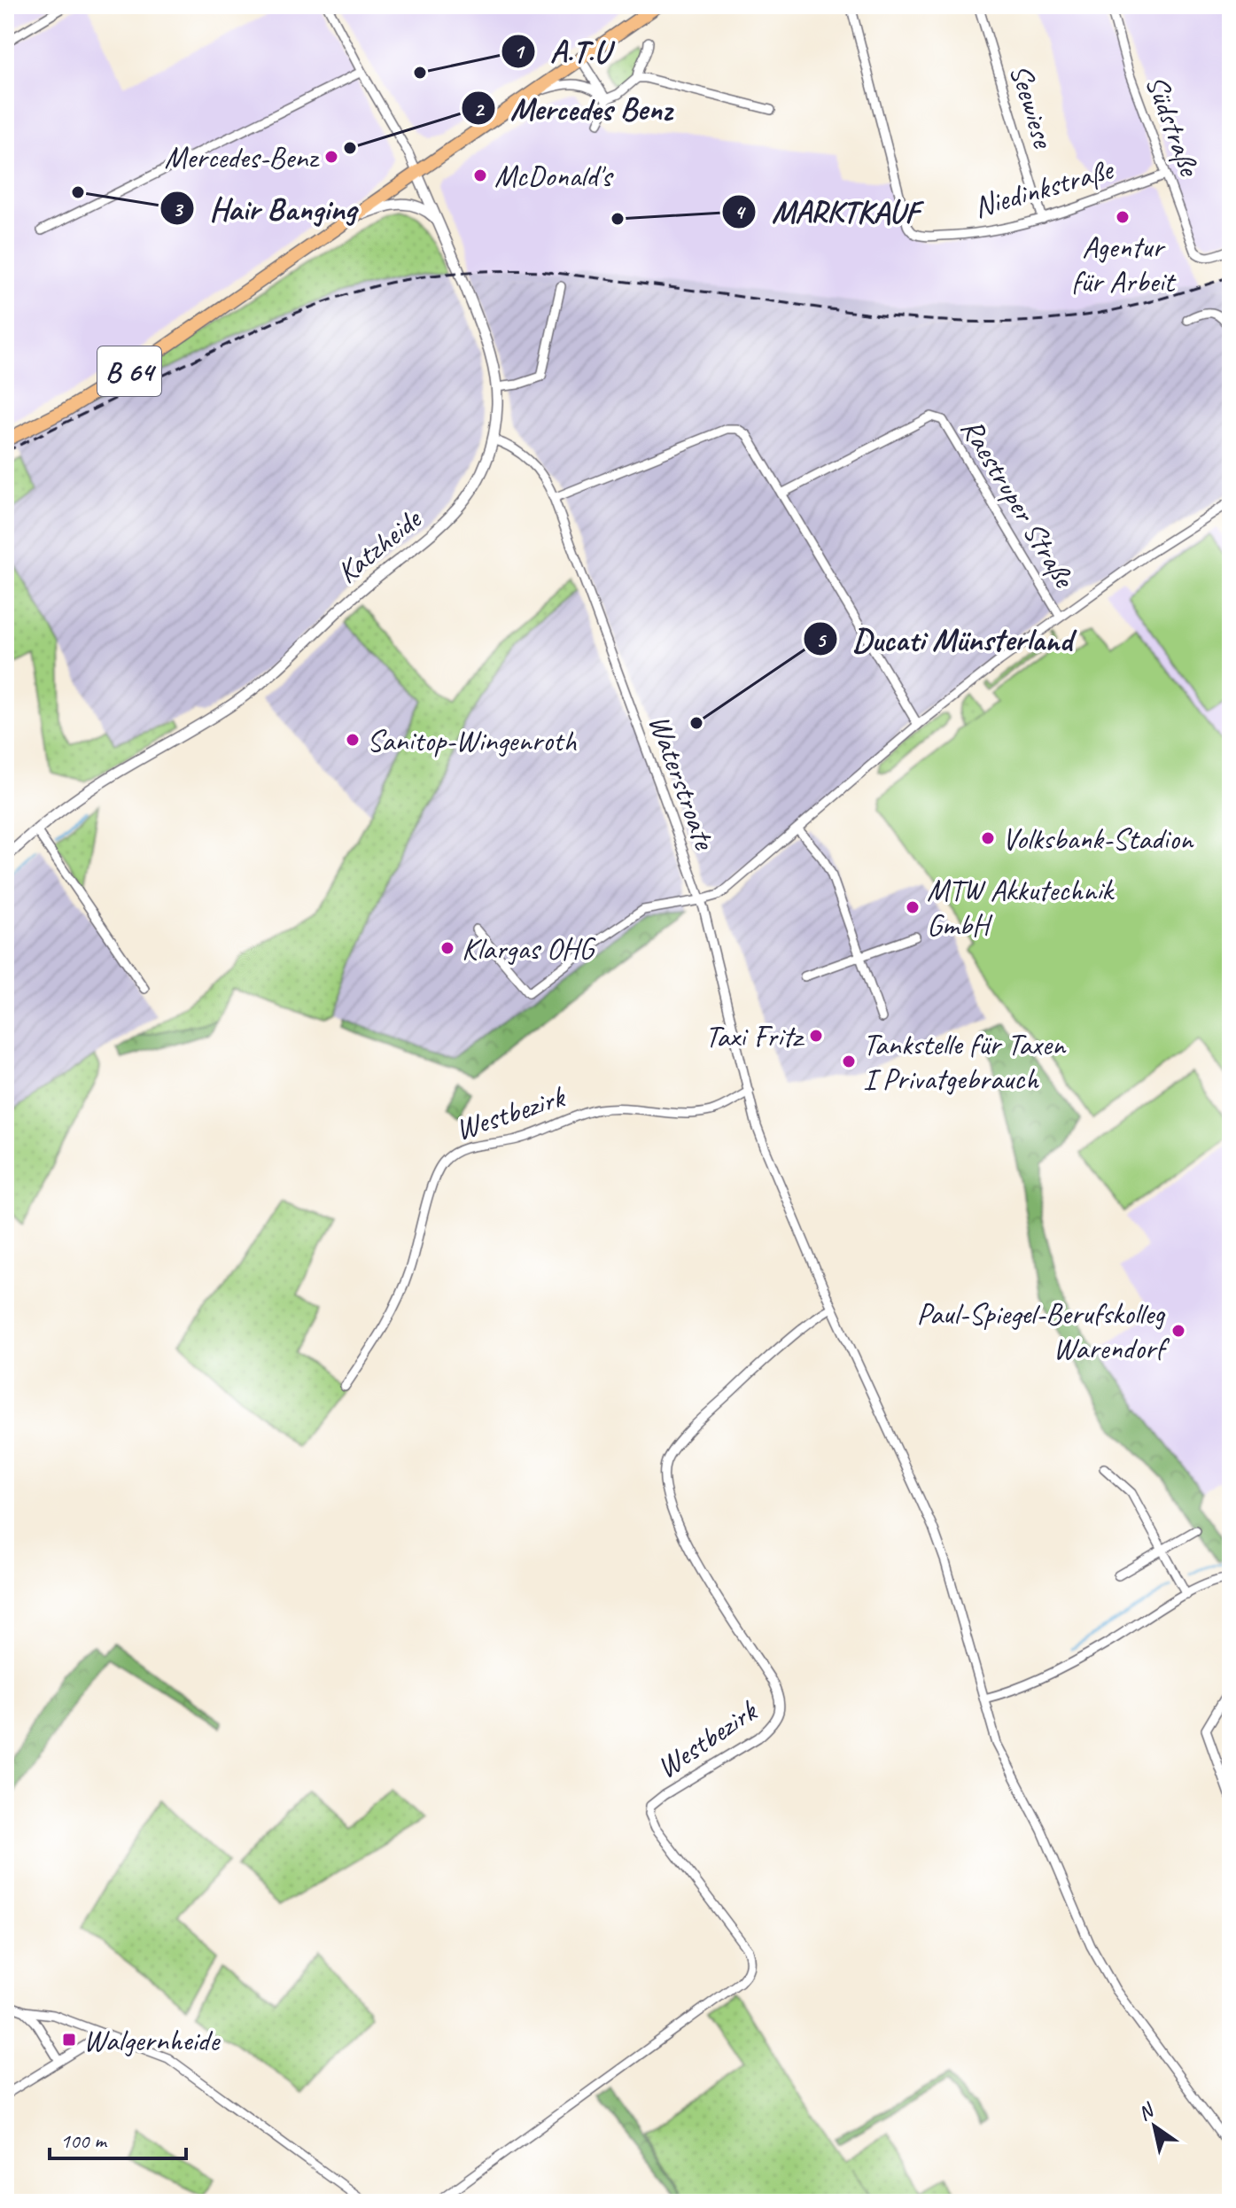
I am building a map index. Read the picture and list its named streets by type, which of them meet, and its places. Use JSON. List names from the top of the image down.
{
  "streets": {
    "main road": ["B 64"],
    "street": [
      "Seewiese",
      "Südstraße",
      "Niedinkstraße",
      "Raestruper Straße",
      "Katzheide",
      "Waterstroate",
      "Westbezirk"
    ]
  },
  "crossings": [
    ["Seewiese", "Niedinkstraße"],
    ["Südstraße", "Niedinkstraße"],
    ["B 64", "Katzheide"],
    ["Katzheide", "Waterstroate"]
  ],
  "places": {
    "other": [
      "A.T.U",
      "Mercedes Benz",
      "Mercedes-Benz",
      "McDonald's",
      "Hair Banging",
      "Agentur für Arbeit",
      "MARKTKAUF",
      "Ducati Münsterland",
      "Sanitop-Wingenroth",
      "Volksbank-Stadion",
      "MTW Akkutechnik GmbH",
      "Klargas OHG",
      "Taxi Fritz",
      "Tankstelle für Taxen I Privatgebrauch",
      "Paul-Spiegel-Berufskolleg Warendorf"
    ],
    "transit": ["Walgernheide"]
  },
  "scale_bar": "100 m",
  "north": "top left"
}
